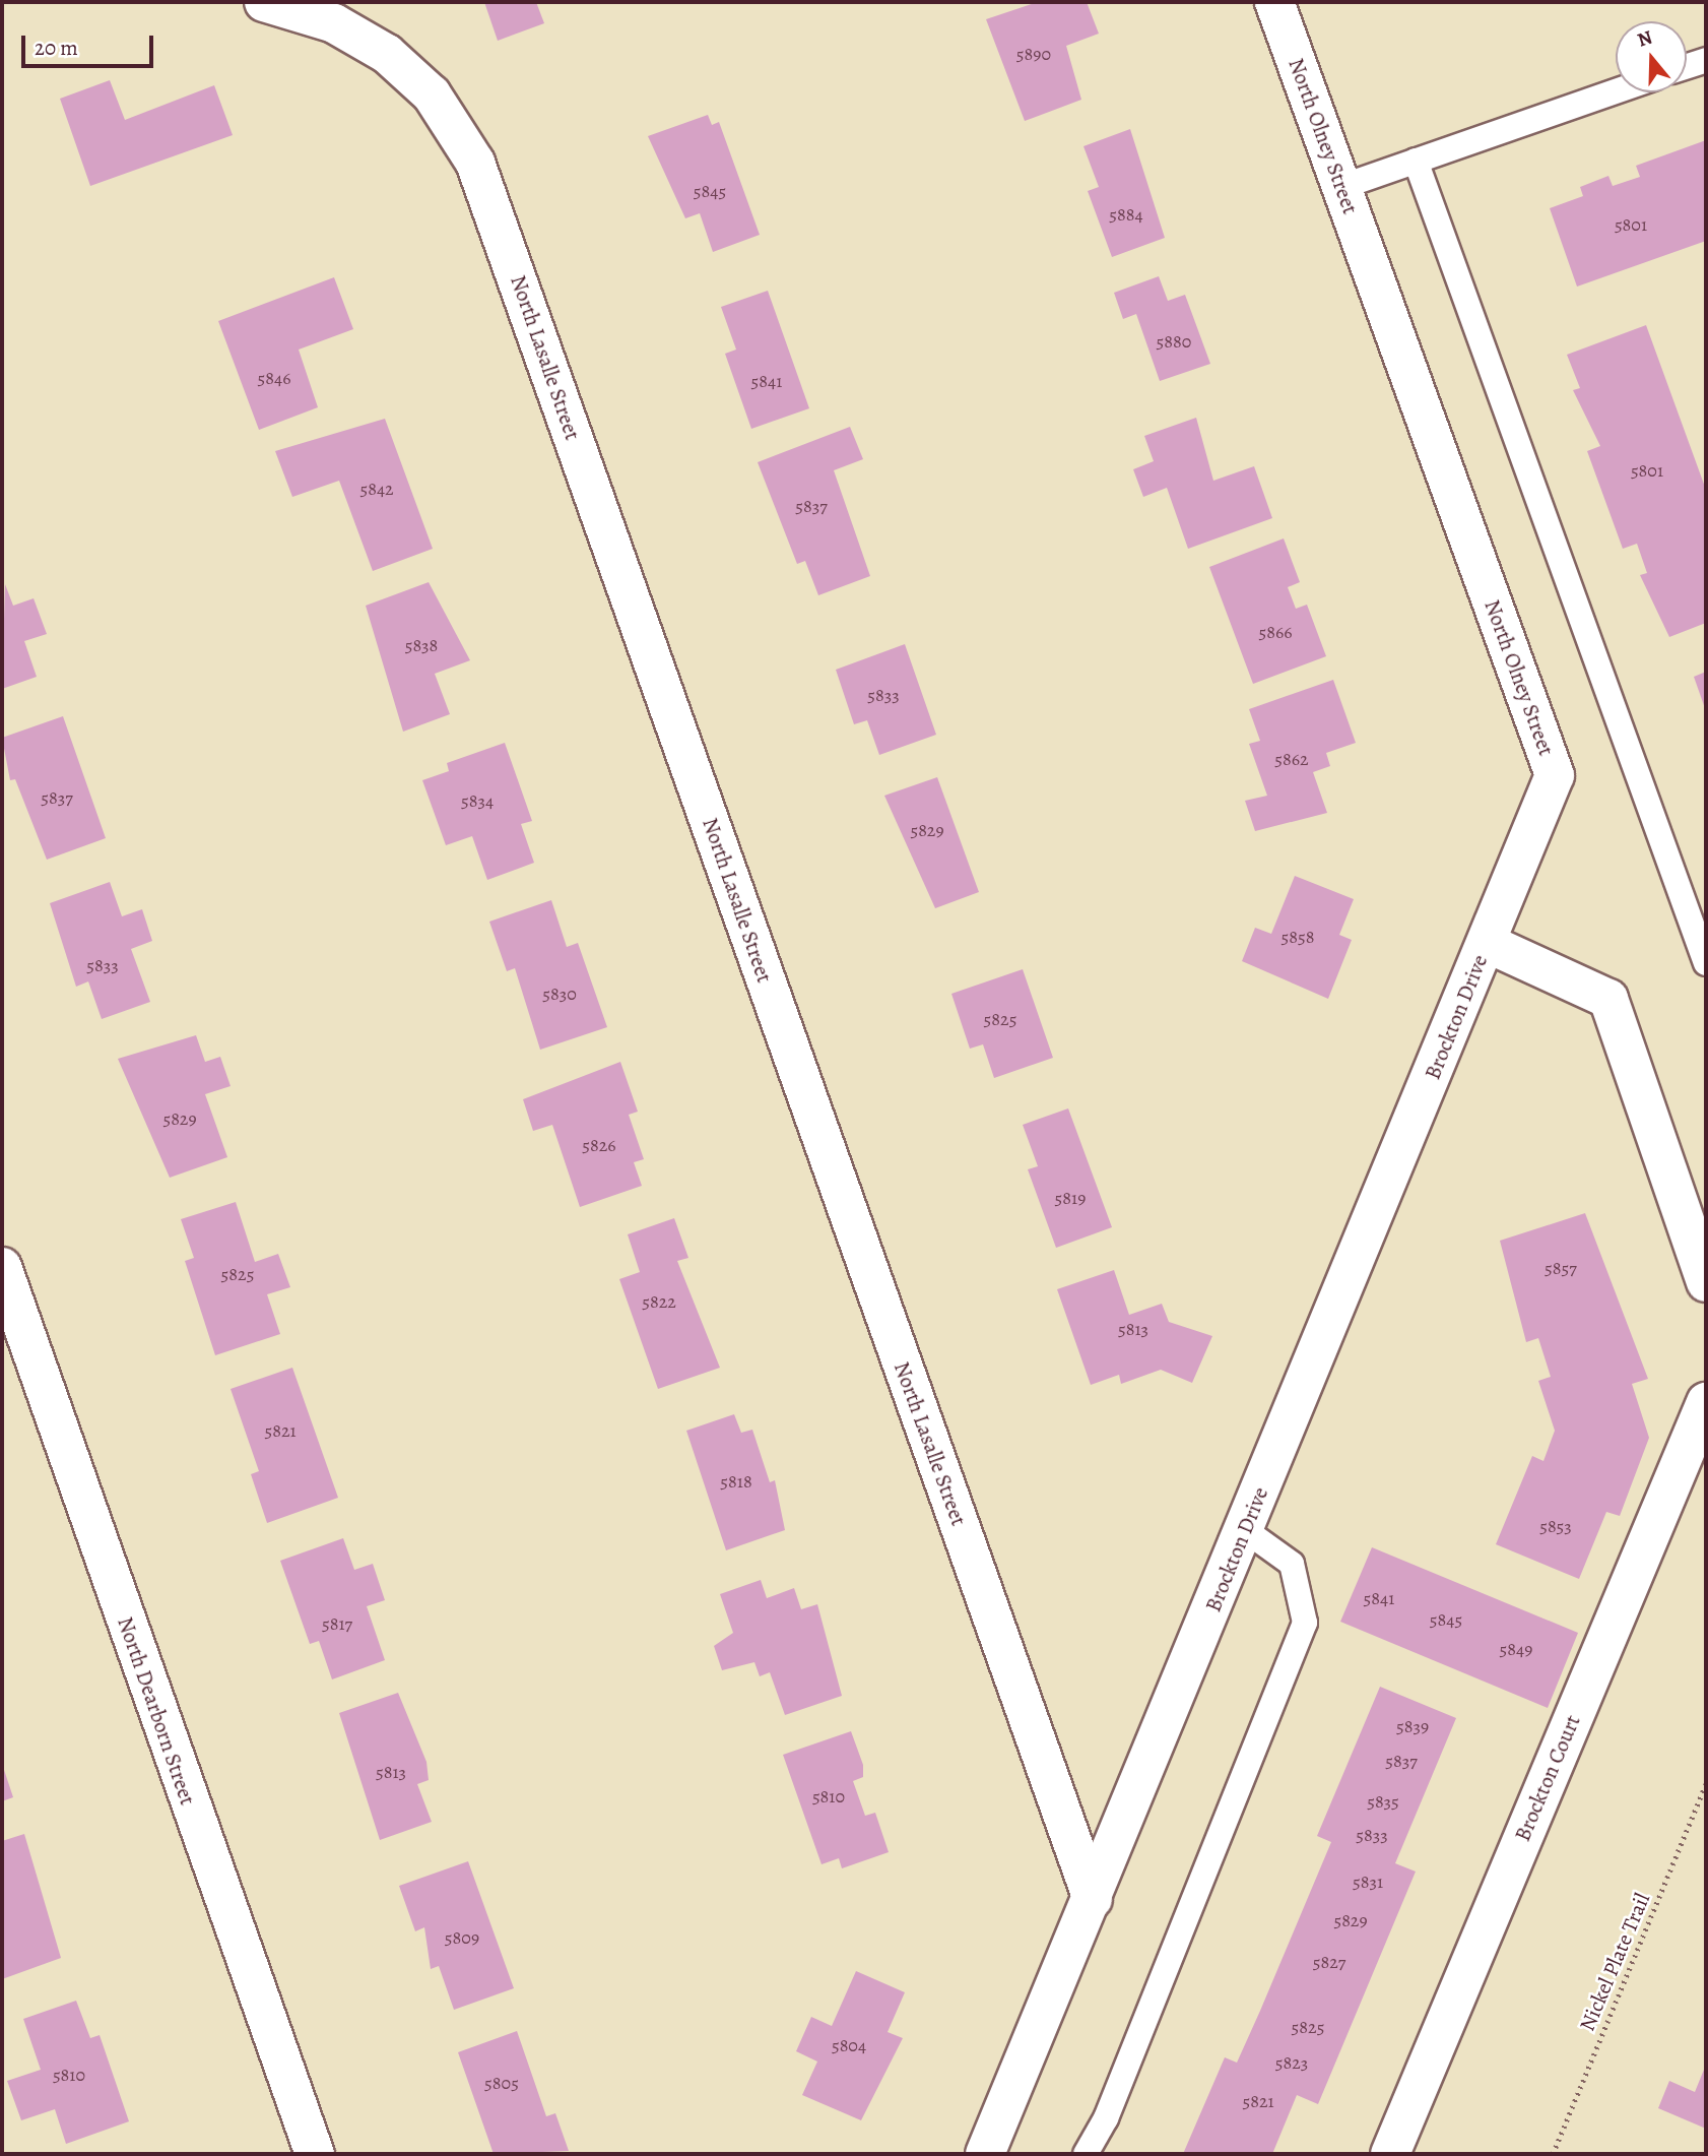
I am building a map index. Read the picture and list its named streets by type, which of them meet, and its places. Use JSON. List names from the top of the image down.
{
  "streets": {
    "street": [
      "North Olney Street",
      "North Lasalle Street",
      "Brockton Drive",
      "North Dearborn Street",
      "Brockton Court"
    ],
    "path": ["Nickel Plate Trail"]
  },
  "crossings": [
    ["North Olney Street", "Brockton Drive"],
    ["North Lasalle Street", "Brockton Drive"]
  ],
  "house_numbers": [
    "5890",
    "5845",
    "5884",
    "5801",
    "5880",
    "5846",
    "5841",
    "5801",
    "5842",
    "5837",
    "5866",
    "5838",
    "5833",
    "5862",
    "5837",
    "5834",
    "5829",
    "5858",
    "5833",
    "5830",
    "5825",
    "5829",
    "5826",
    "5819",
    "5857",
    "5825",
    "5822",
    "5813",
    "5821",
    "5818",
    "5853",
    "5841",
    "5845",
    "5817",
    "5849",
    "5839",
    "5837",
    "5813",
    "5810",
    "5835",
    "5833",
    "5831",
    "5829",
    "5809",
    "5827",
    "5825",
    "5804",
    "5823",
    "5810",
    "5805",
    "5821"
  ],
  "scale_bar": "20 m",
  "north": "top"
}
